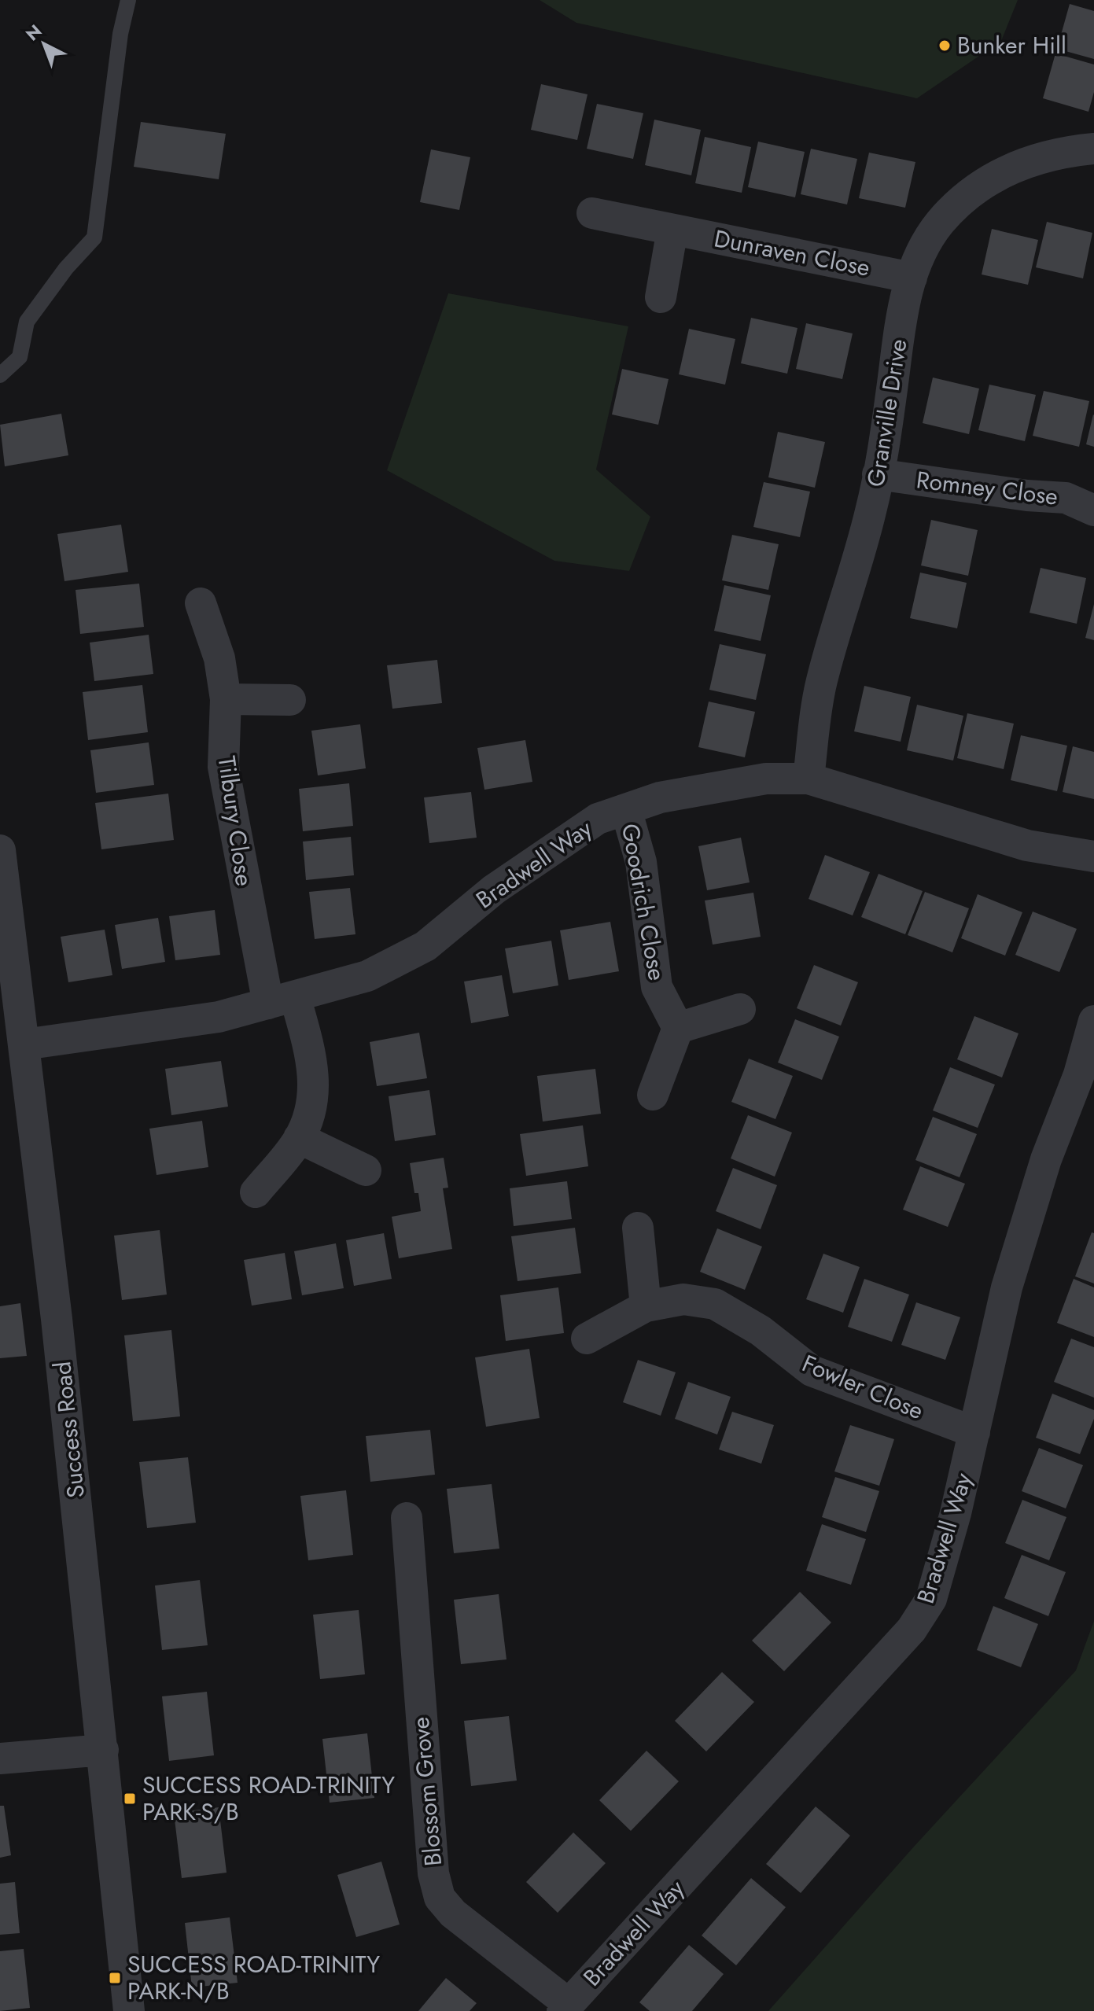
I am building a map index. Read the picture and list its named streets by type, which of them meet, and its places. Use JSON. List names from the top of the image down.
{
  "streets": {
    "street": [
      "Dunraven Close",
      "Granville Drive",
      "Romney Close",
      "Tilbury Close",
      "Bradwell Way",
      "Goodrich Close",
      "Fowler Close",
      "Success Road",
      "Blossom Grove"
    ]
  },
  "crossings": [
    ["Dunraven Close", "Granville Drive"],
    ["Granville Drive", "Romney Close"],
    ["Granville Drive", "Bradwell Way"],
    ["Tilbury Close", "Bradwell Way"],
    ["Bradwell Way", "Goodrich Close"],
    ["Bradwell Way", "Fowler Close"],
    ["Bradwell Way", "Success Road"],
    ["Bradwell Way", "Blossom Grove"]
  ],
  "places": {
    "other": ["Bunker Hill"],
    "transit": ["SUCCESS ROAD-TRINITY PARK-S/B", "SUCCESS ROAD-TRINITY PARK-N/B"]
  },
  "north": "top left"
}
